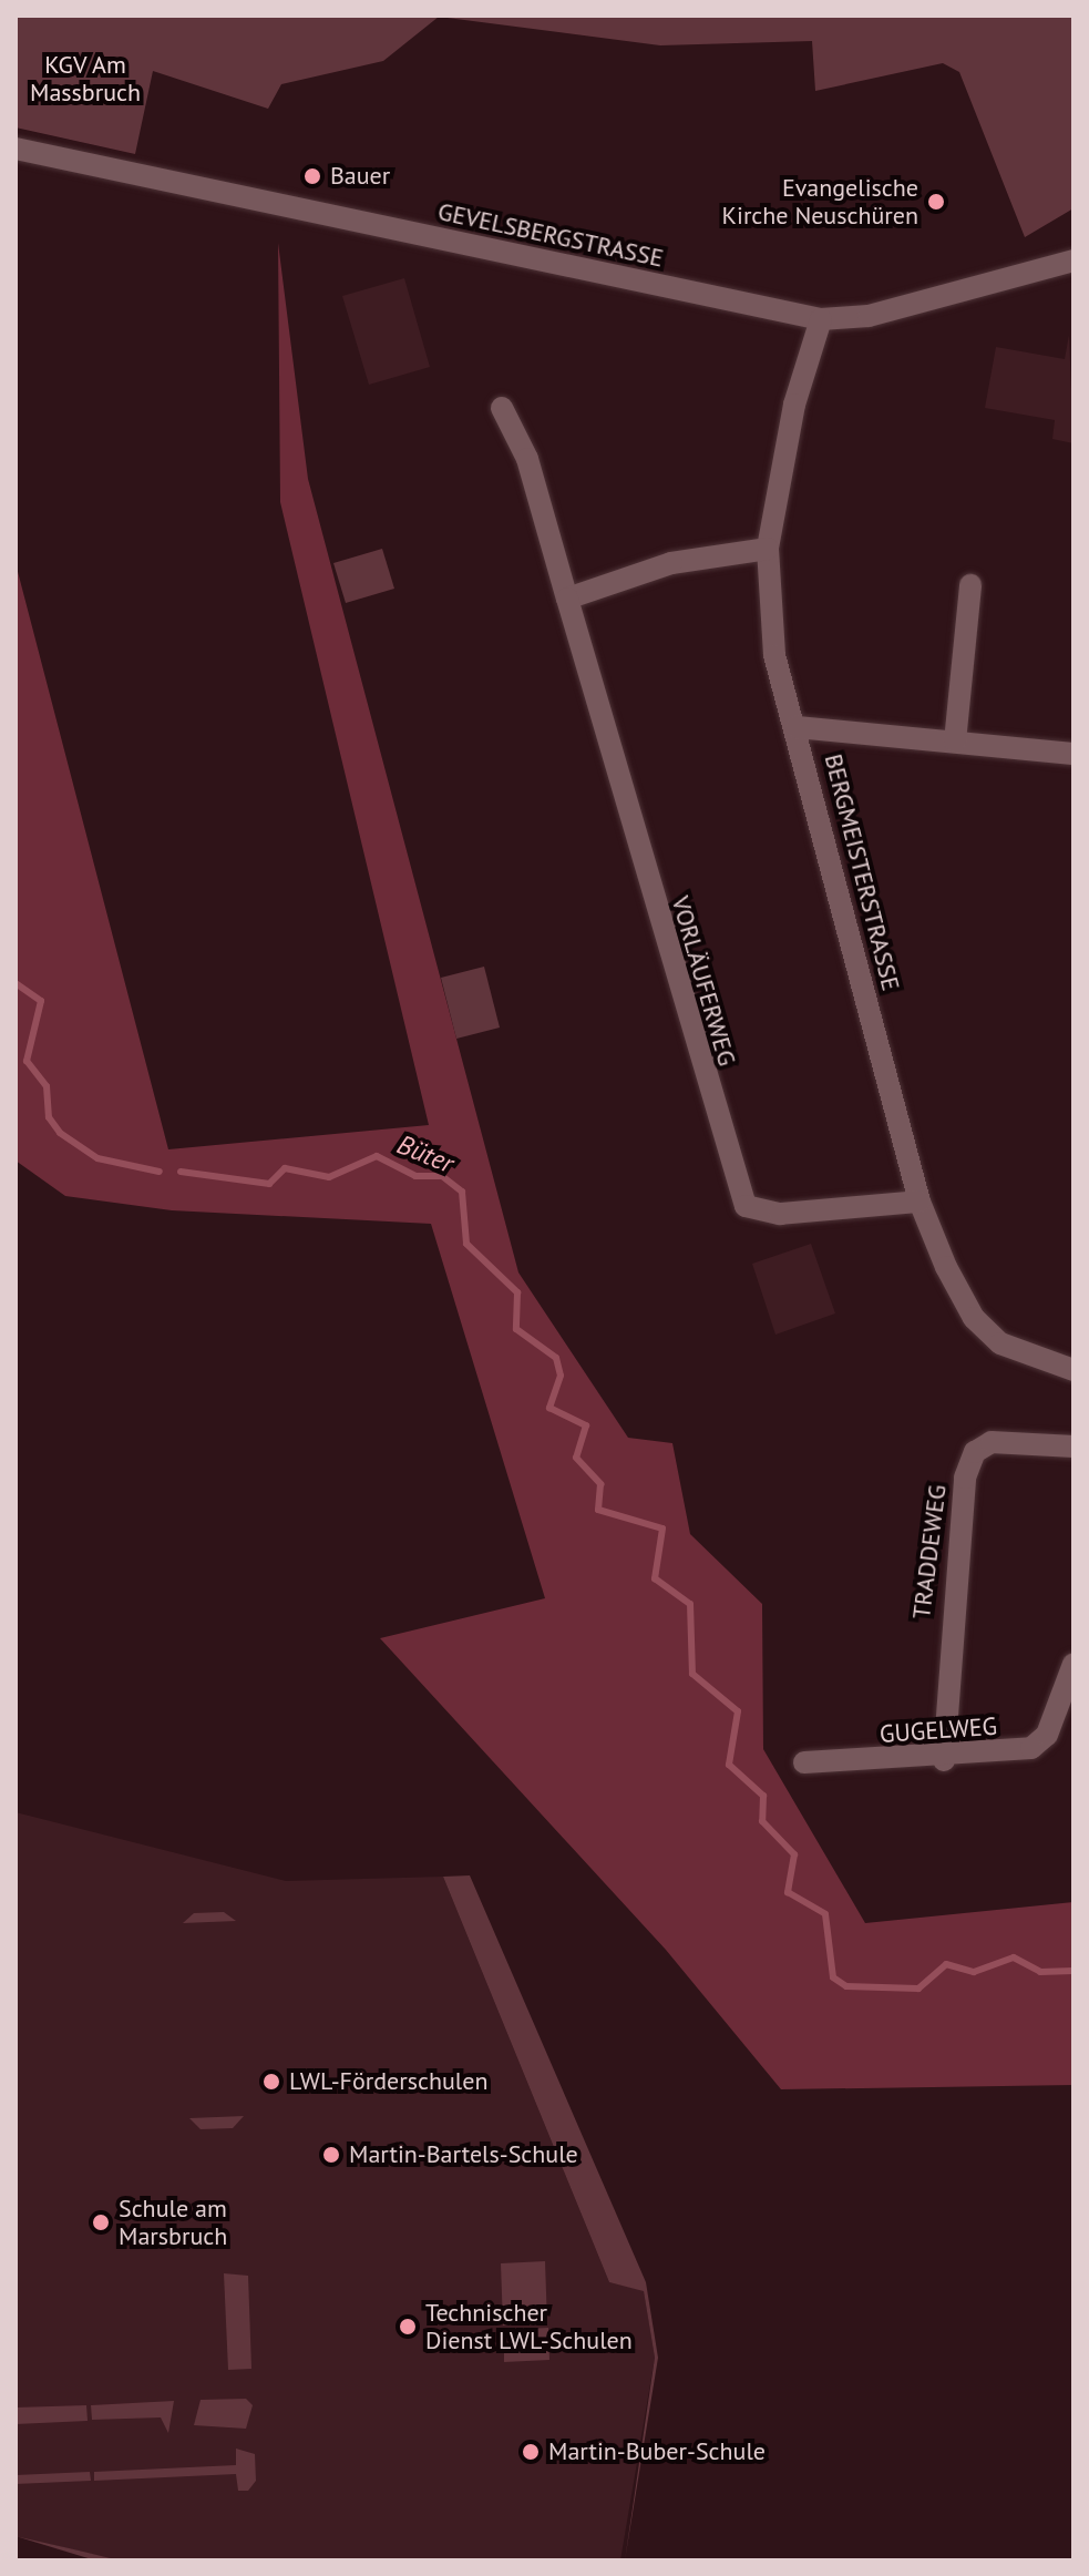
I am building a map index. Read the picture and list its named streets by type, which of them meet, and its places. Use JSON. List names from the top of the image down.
{
  "streets": {
    "street": [
      "GEVELSBERGSTRASSE",
      "BERGMEISTERSTRASSE",
      "VORLÄUFERWEG",
      "TRADDEWEG",
      "GUGELWEG"
    ]
  },
  "crossings": [
    ["GEVELSBERGSTRASSE", "BERGMEISTERSTRASSE"],
    ["BERGMEISTERSTRASSE", "VORLÄUFERWEG"],
    ["TRADDEWEG", "GUGELWEG"]
  ],
  "water": ["Büter"],
  "parks": ["KGV Am Massbruch"],
  "places": [
    "Bauer",
    "Evangelische Kirche Neuschüren",
    "LWL-Förderschulen",
    "Martin-Bartels-Schule",
    "Schule am Marsbruch",
    "Technischer Dienst LWL-Schulen",
    "Martin-Buber-Schule"
  ]
}
